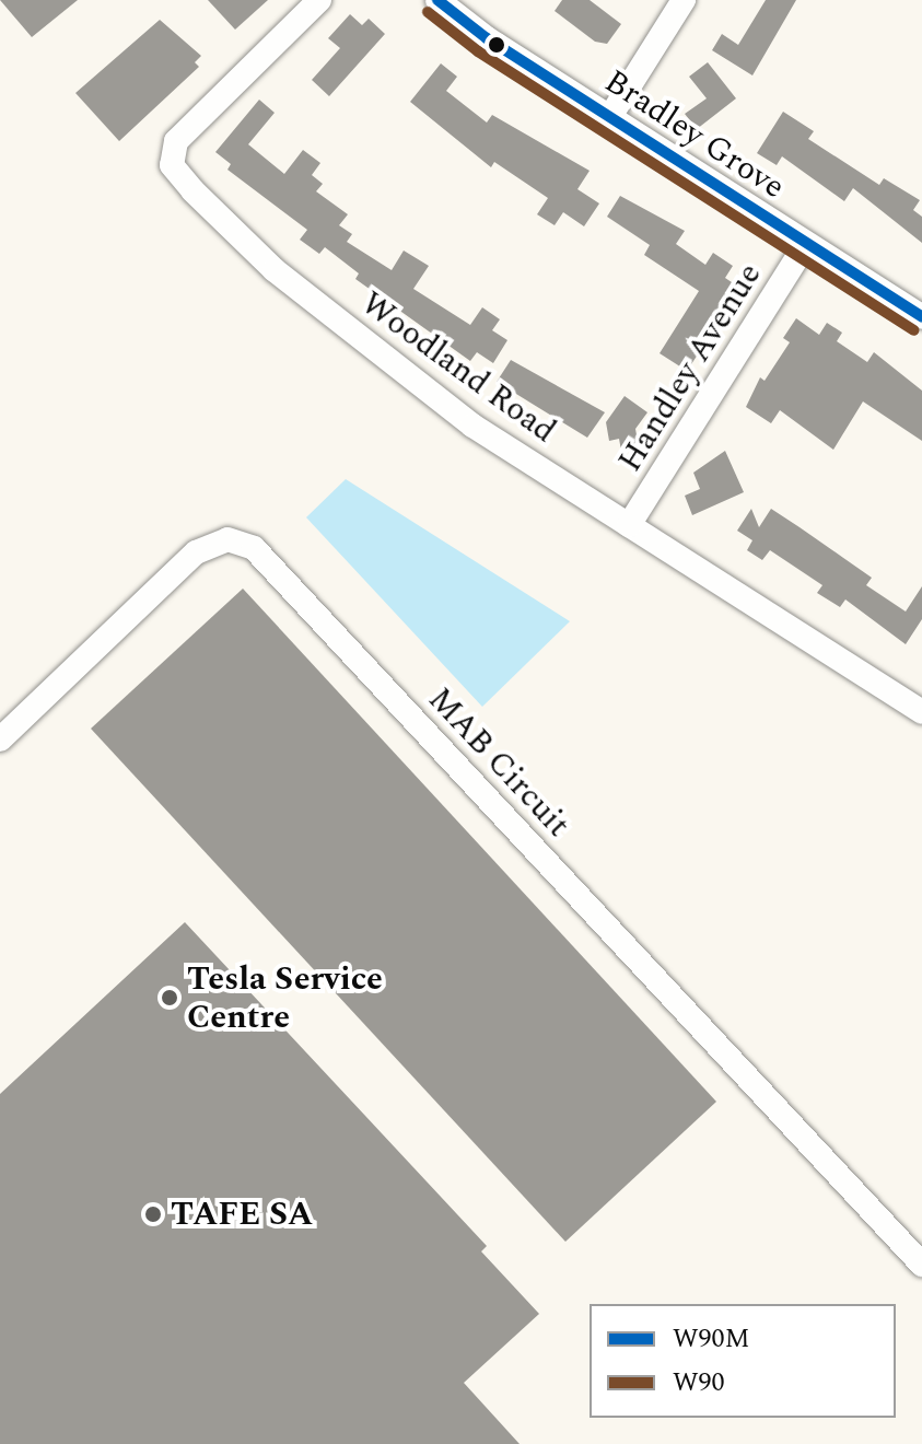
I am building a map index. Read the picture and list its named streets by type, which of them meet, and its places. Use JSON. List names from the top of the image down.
{
  "streets": {
    "street": [
      "Bradley Grove",
      "Woodland Road",
      "Handley Avenue",
      "MAB Circuit"
    ]
  },
  "crossings": [
    ["Bradley Grove", "Handley Avenue"],
    ["Woodland Road", "Handley Avenue"]
  ],
  "places": ["Tesla Service Centre", "TAFE SA"],
  "lines": ["transit line W90M", "transit line W90"],
  "legend": ["W90M", "W90"]
}
